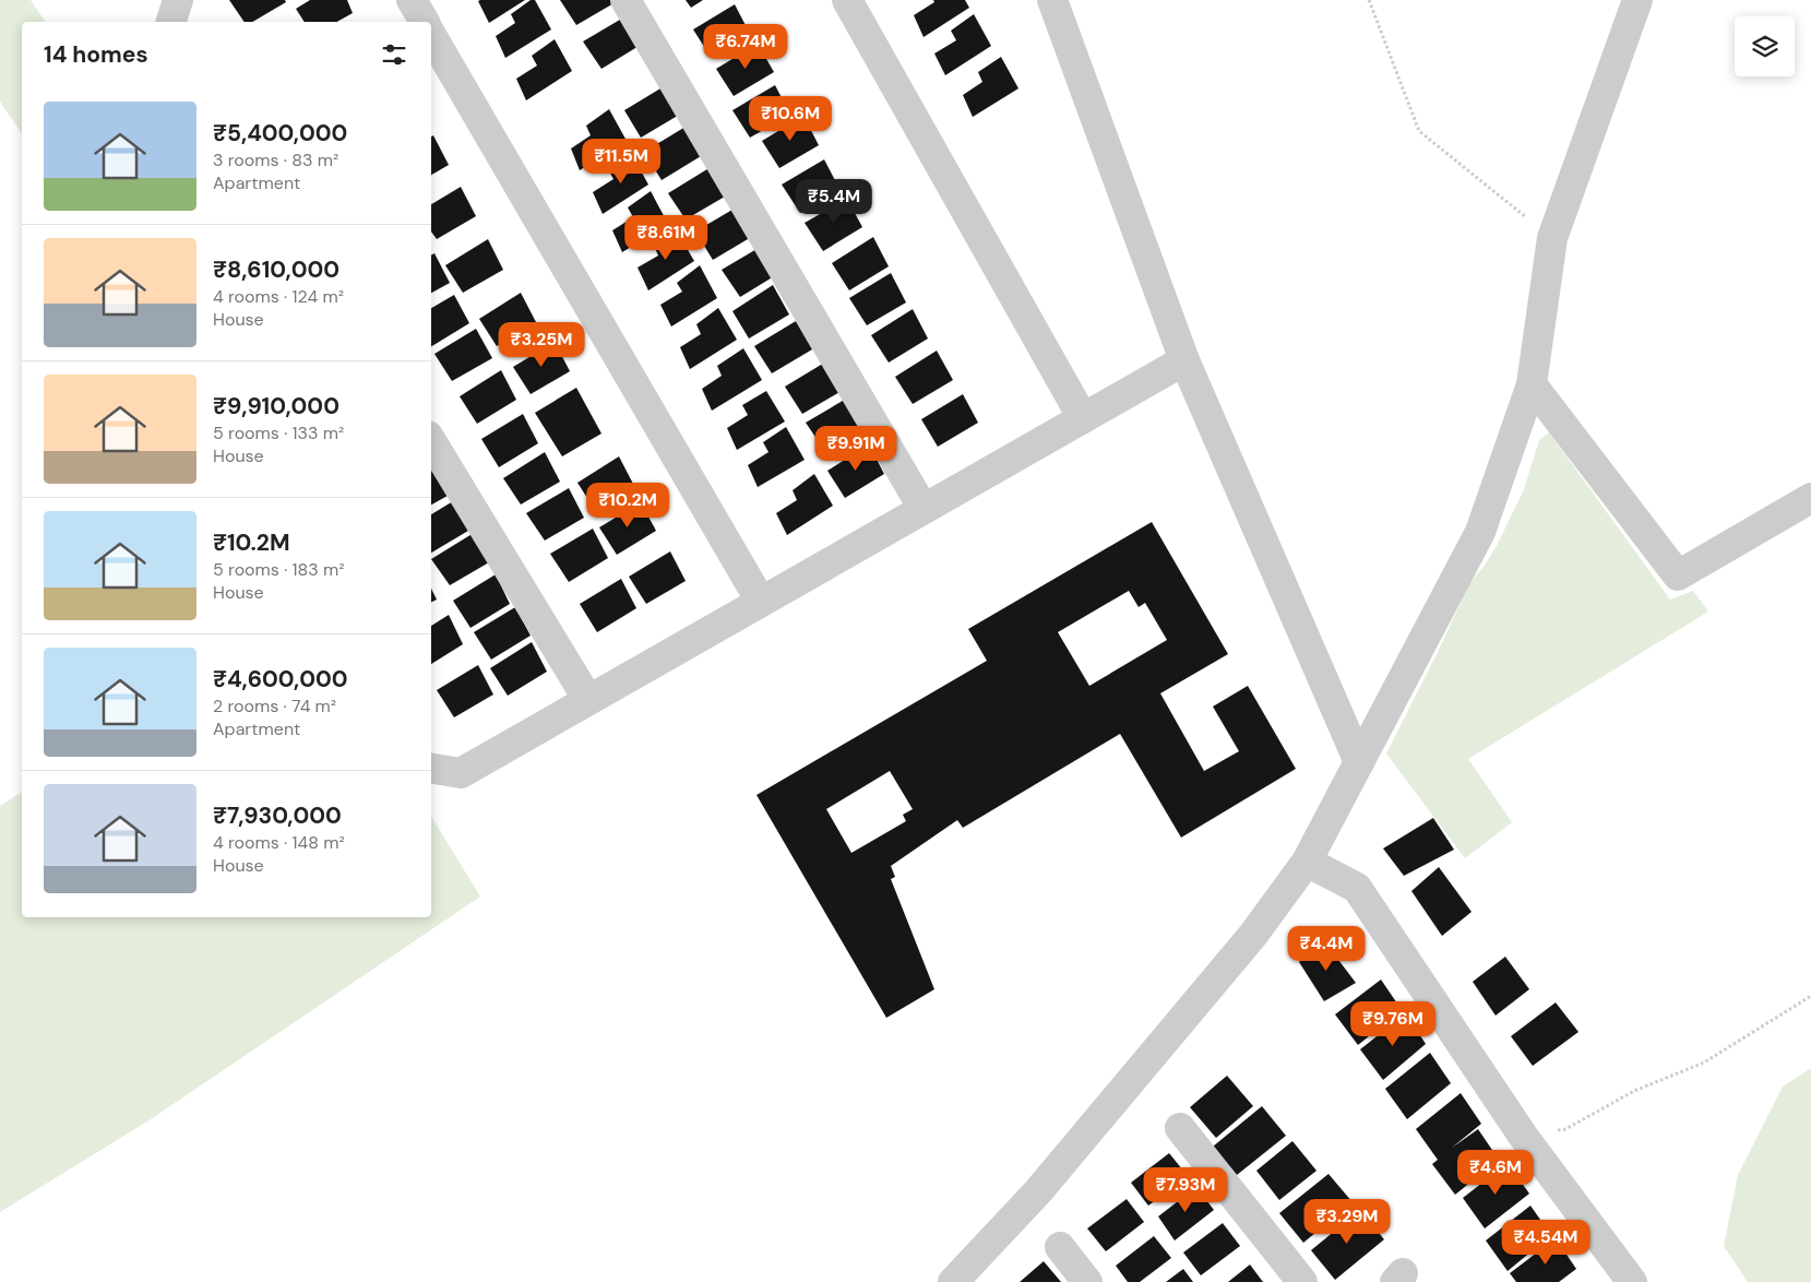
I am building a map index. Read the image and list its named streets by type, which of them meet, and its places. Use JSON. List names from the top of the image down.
{
  "page": {
    "heading": "14 homes",
    "price": [
      "₹6.74M",
      "₹10.6M",
      "₹11.5M",
      "₹5.4M",
      "₹8.61M",
      "₹3.25M",
      "₹9.91M",
      "₹10.2M",
      "₹4.4M",
      "₹9.76M",
      "₹4.6M",
      "₹7.93M",
      "₹3.29M",
      "₹4.54M"
    ],
    "list": [
      {
        "name": "₹5,400,000",
        "note": "3 rooms · 83 m² · Apartment"
      },
      {
        "name": "₹8,610,000",
        "note": "4 rooms · 124 m² · House"
      },
      {
        "name": "₹9,910,000",
        "note": "5 rooms · 133 m² · House"
      },
      {
        "name": "₹10.2M",
        "note": "5 rooms · 183 m² · House"
      },
      {
        "name": "₹4,600,000",
        "note": "2 rooms · 74 m² · Apartment"
      },
      {
        "name": "₹7,930,000",
        "note": "4 rooms · 148 m² · House"
      }
    ]
  }
}
